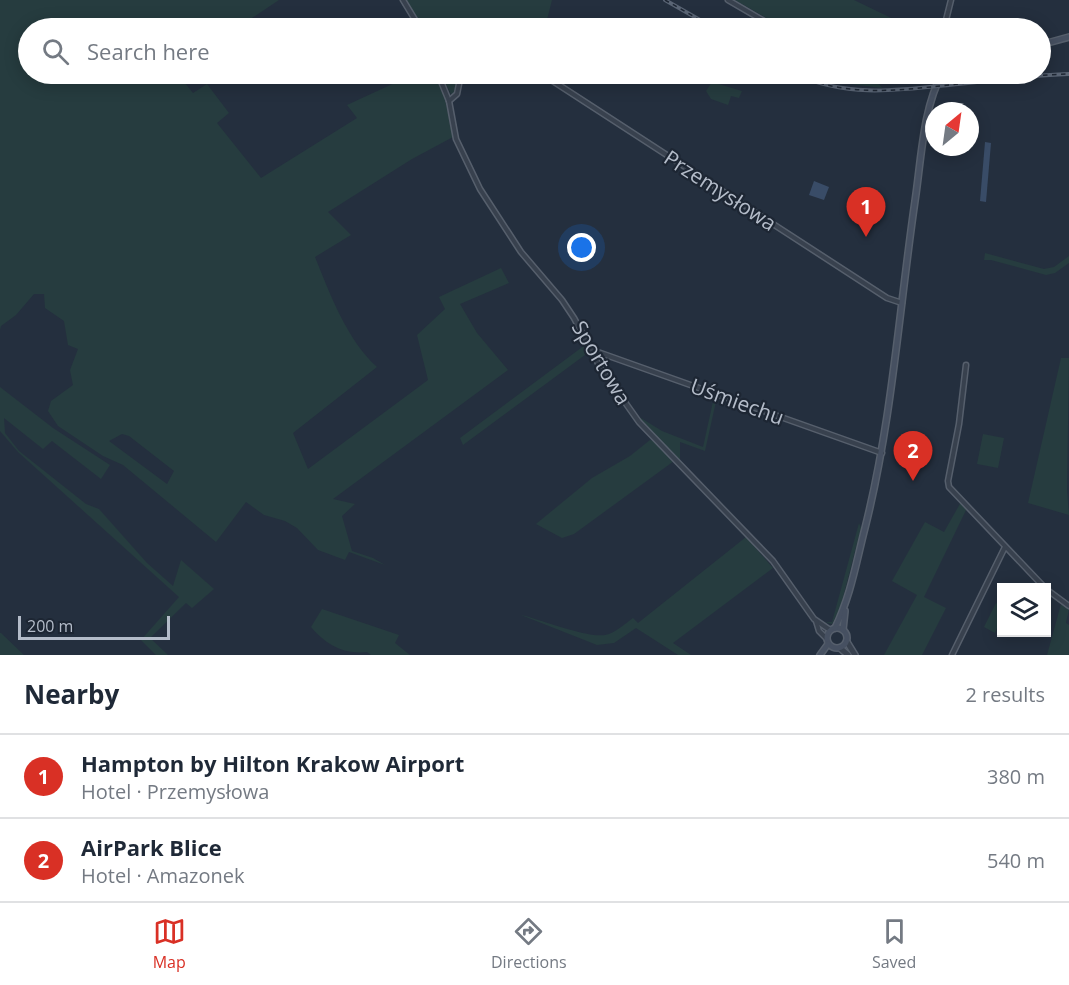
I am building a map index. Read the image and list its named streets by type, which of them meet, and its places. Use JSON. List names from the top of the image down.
{
  "streets": {
    "street": ["Przemysłowa", "Sportowa", "Uśmiechu"]
  },
  "crossings": [
    ["Sportowa", "Uśmiechu"]
  ],
  "scale_bar": "200 m",
  "north": "top right",
  "page": {
    "search": "Search here",
    "pins": ["1", "2"],
    "scale": "200 m",
    "heading": ["Nearby", "2 results"],
    "list": [
      {
        "mark": "1",
        "name": "Hampton by Hilton Krakow Airport",
        "note": "Hotel · Przemysłowa",
        "value": "380 m"
      },
      {
        "mark": "2",
        "name": "AirPark Blice",
        "note": "Hotel · Amazonek",
        "value": "540 m"
      }
    ],
    "nav": ["Map", "Directions", "Saved"]
  }
}
